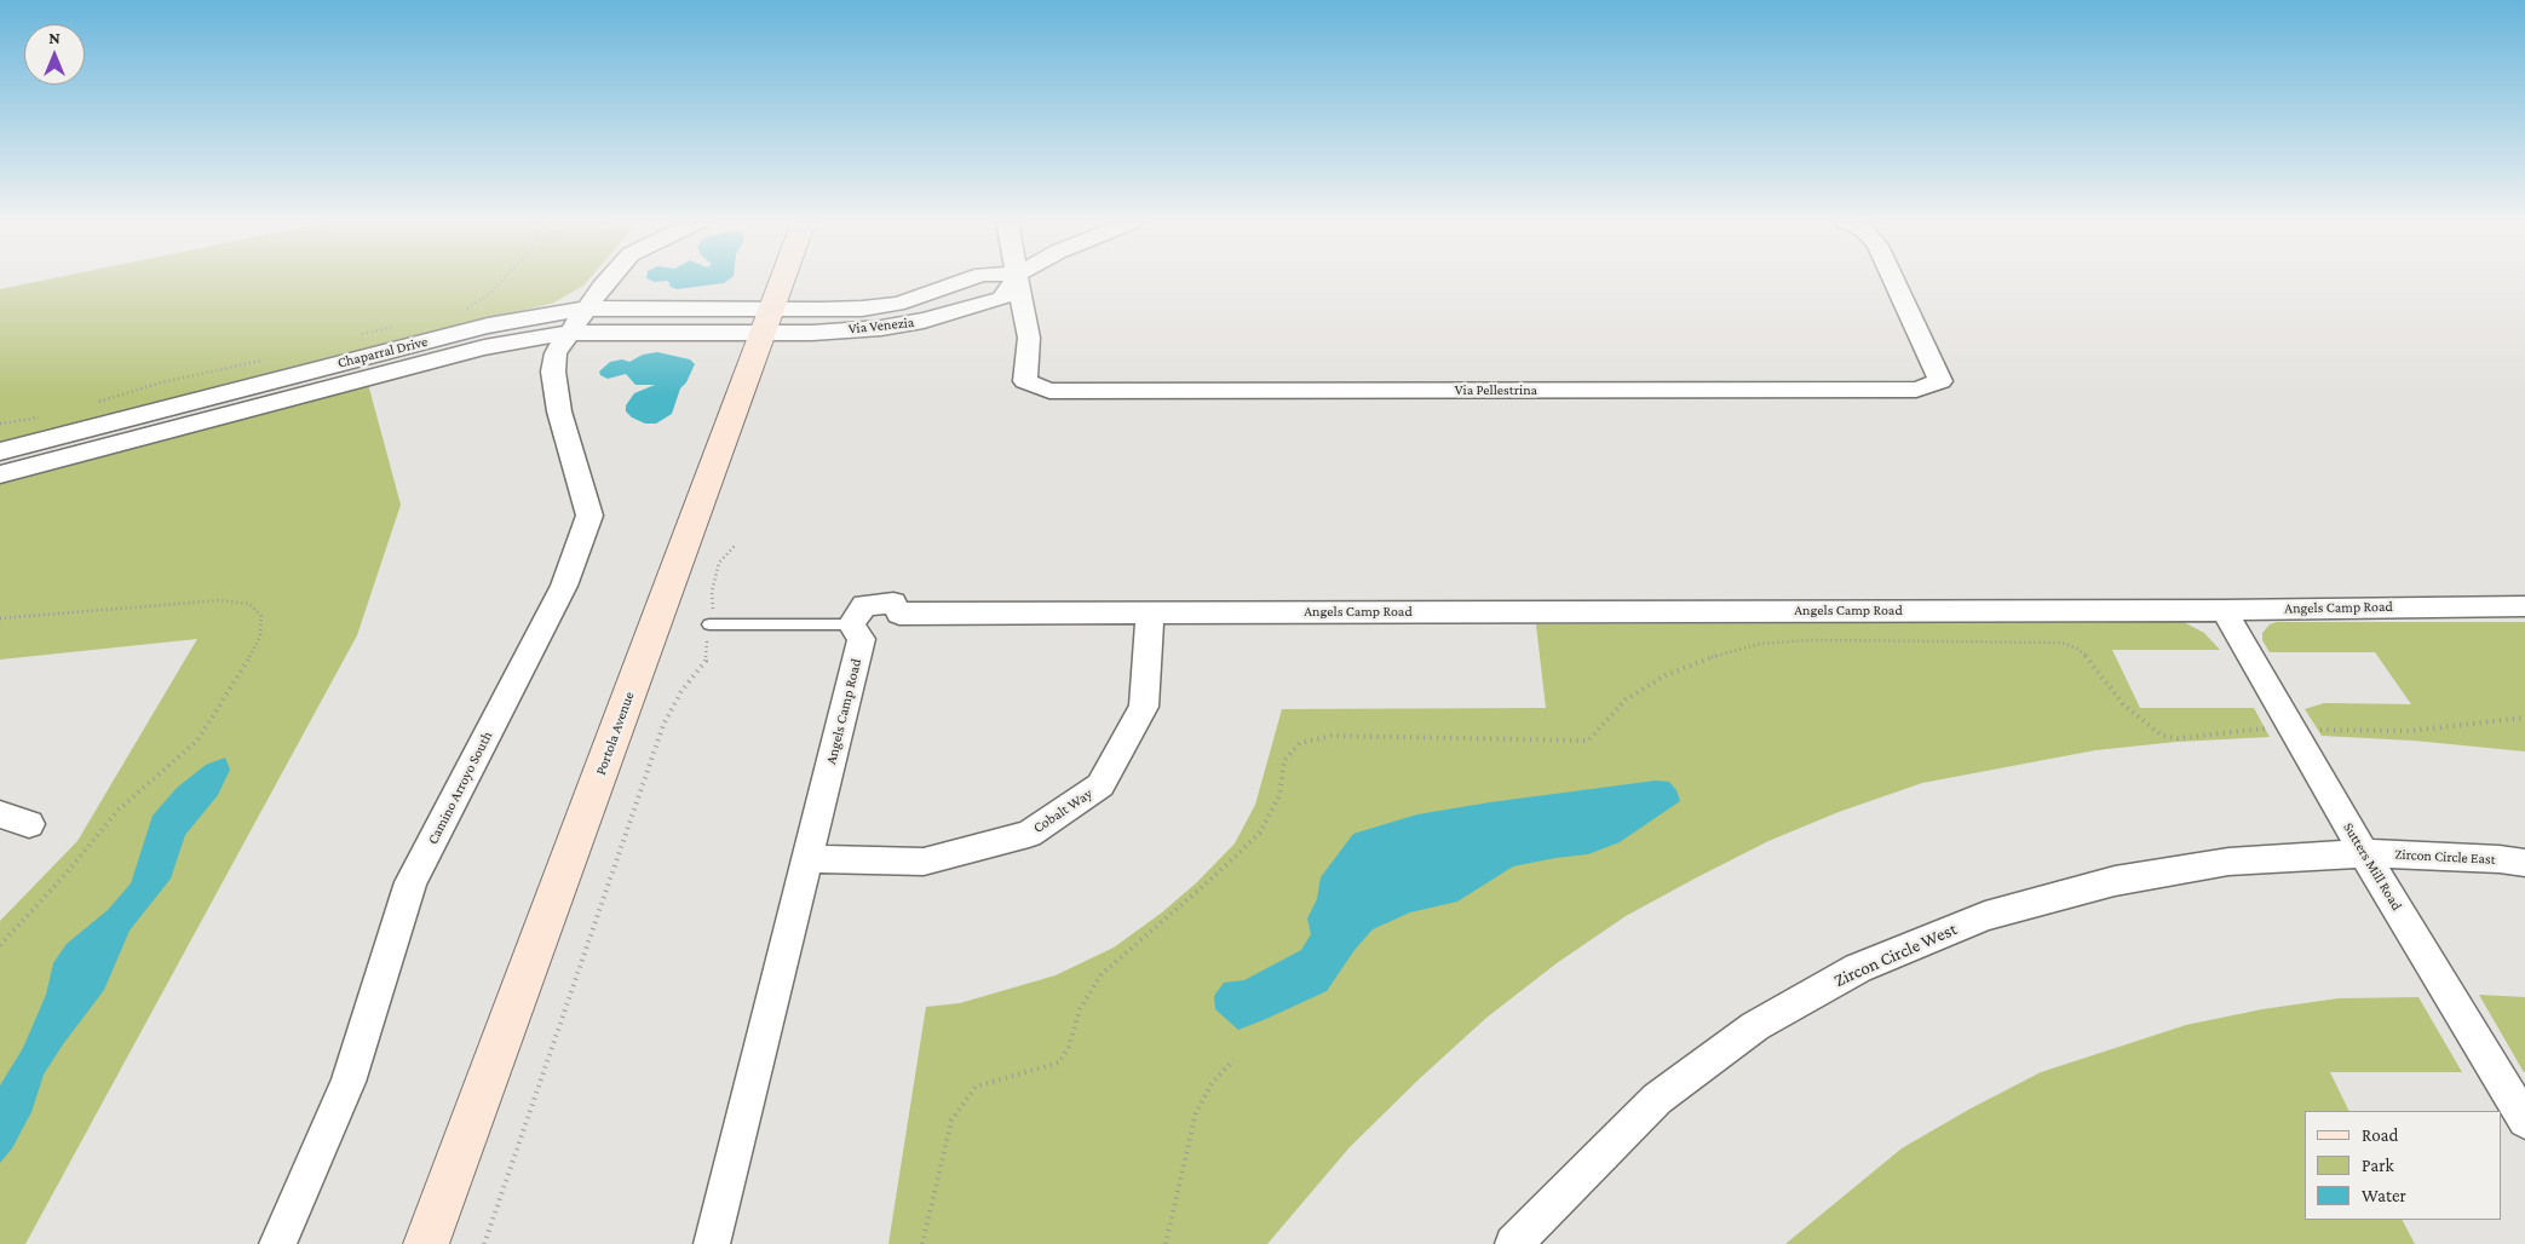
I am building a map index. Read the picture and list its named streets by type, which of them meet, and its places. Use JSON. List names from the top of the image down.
{
  "streets": {
    "main road": ["Portola Avenue"],
    "street": [
      "Via Venezia",
      "Chaparral Drive",
      "Via Pellestrina",
      "Angels Camp Road",
      "Camino Arroyo South",
      "Cobalt Way",
      "Zircon Circle East",
      "Sutters Mill Road",
      "Zircon Circle West"
    ]
  },
  "crossings": [
    ["Via Venezia", "Chaparral Drive"],
    ["Via Venezia", "Portola Avenue"],
    ["Chaparral Drive", "Portola Avenue"],
    ["Chaparral Drive", "Camino Arroyo South"],
    ["Angels Camp Road", "Cobalt Way"],
    ["Angels Camp Road", "Sutters Mill Road"],
    ["Zircon Circle East", "Sutters Mill Road"],
    ["Zircon Circle East", "Zircon Circle West"],
    ["Sutters Mill Road", "Zircon Circle West"]
  ],
  "legend": ["Road", "Park", "Water"],
  "north": "top"
}
